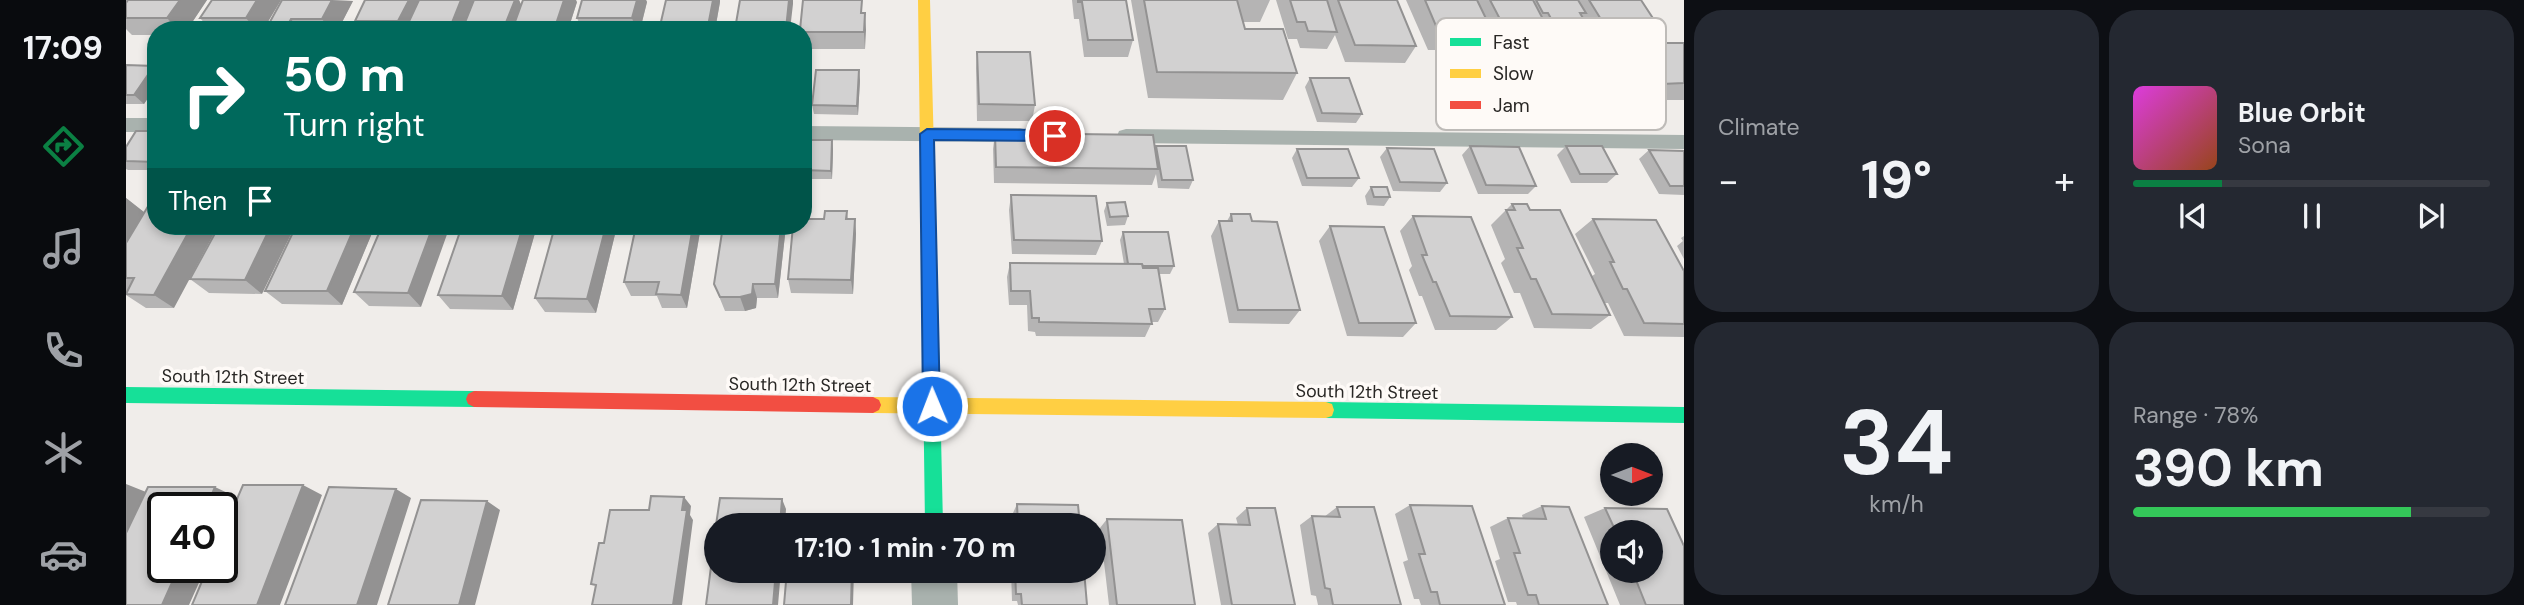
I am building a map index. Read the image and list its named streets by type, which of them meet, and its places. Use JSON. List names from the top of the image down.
{
  "streets": {
    "street": ["South 12th Street"]
  },
  "legend": ["Fast", "Slow", "Jam"],
  "north": "right",
  "page": {
    "tabs": "17:09",
    "tile": [
      "Climate",
      ["34", "km/h"],
      ["Range · 78%", "390 km"]
    ],
    "turn": ["50 m", "Turn right"],
    "song": ["Blue Orbit", "Sona"],
    "heat": ["−", "19°", "+"],
    "then": "Then",
    "limit": "40",
    "trip": "17:10 · 1 min · 70 m"
  }
}
